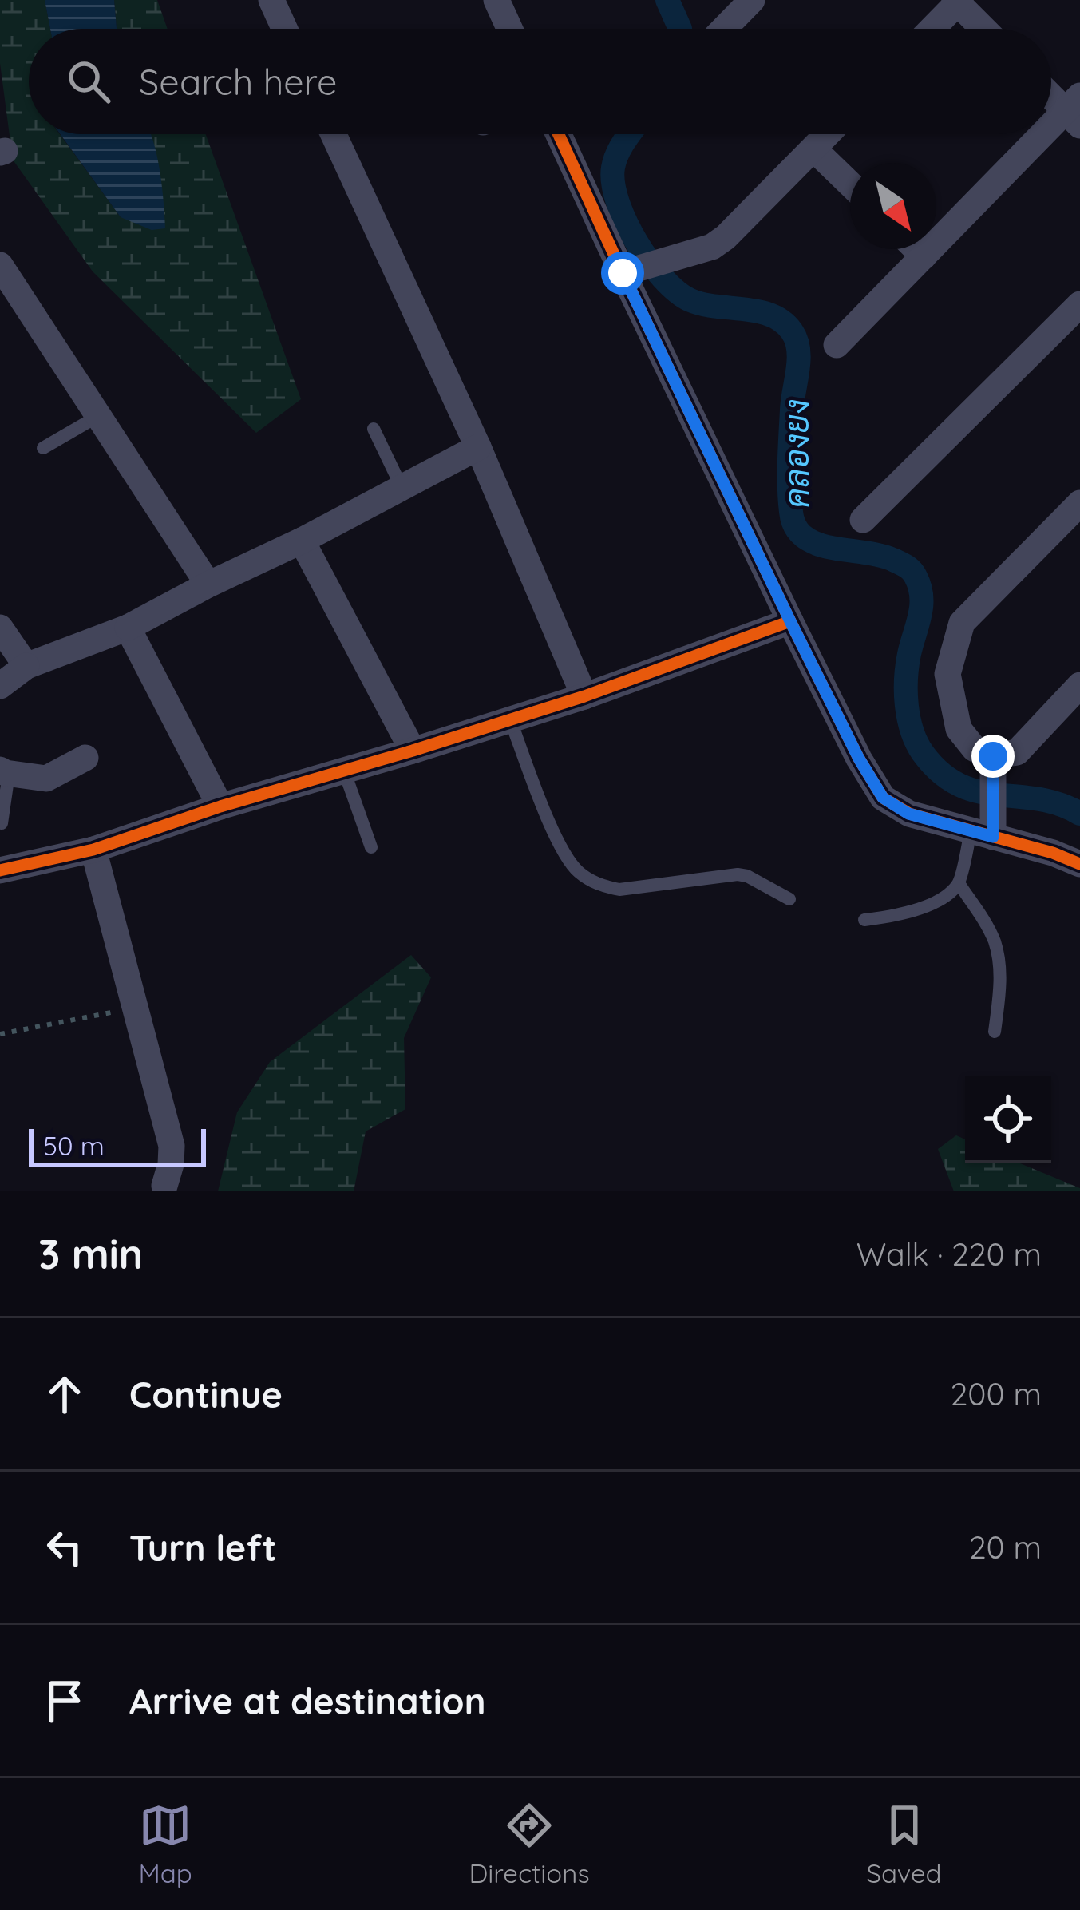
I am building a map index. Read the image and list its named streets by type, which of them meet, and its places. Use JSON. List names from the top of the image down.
{
  "water": ["คลองยง"],
  "scale_bar": "50 m",
  "north": "bottom right",
  "page": {
    "search": "Search here",
    "scale": "50 m",
    "heading": ["3 min", "Walk · 220 m"],
    "list": [
      ["Continue", "200 m"],
      ["Turn left", "20 m"],
      "Arrive at destination"
    ],
    "nav": ["Map", "Directions", "Saved"]
  }
}
